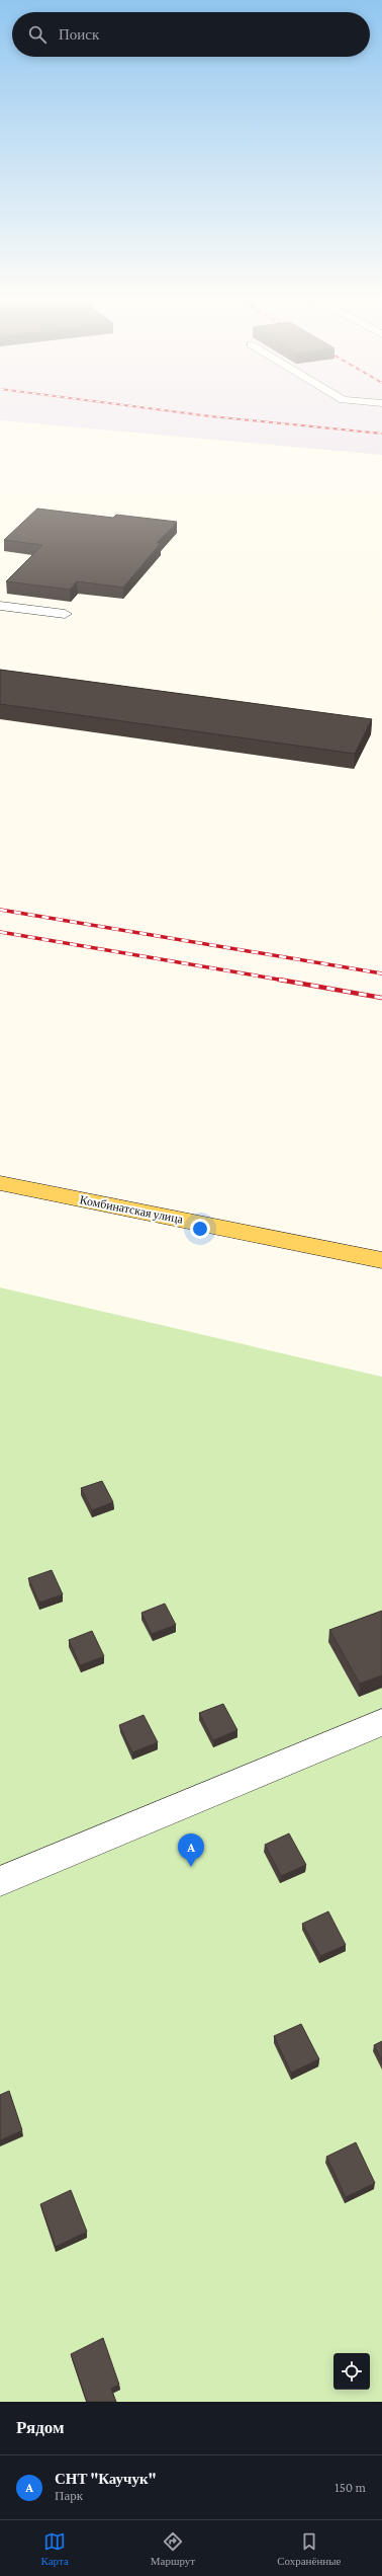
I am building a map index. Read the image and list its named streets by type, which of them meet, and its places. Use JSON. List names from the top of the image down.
{
  "streets": {
    "main road": ["Комбинатская улица"]
  },
  "page": {
    "search": "Поиск",
    "pins": "A",
    "heading": "Рядом",
    "list": [
      {
        "mark": "A",
        "name": "СНТ \"Каучук\"",
        "note": "Парк",
        "value": "150 m"
      }
    ],
    "nav": ["Карта", "Маршрут", "Сохранённые"]
  }
}
